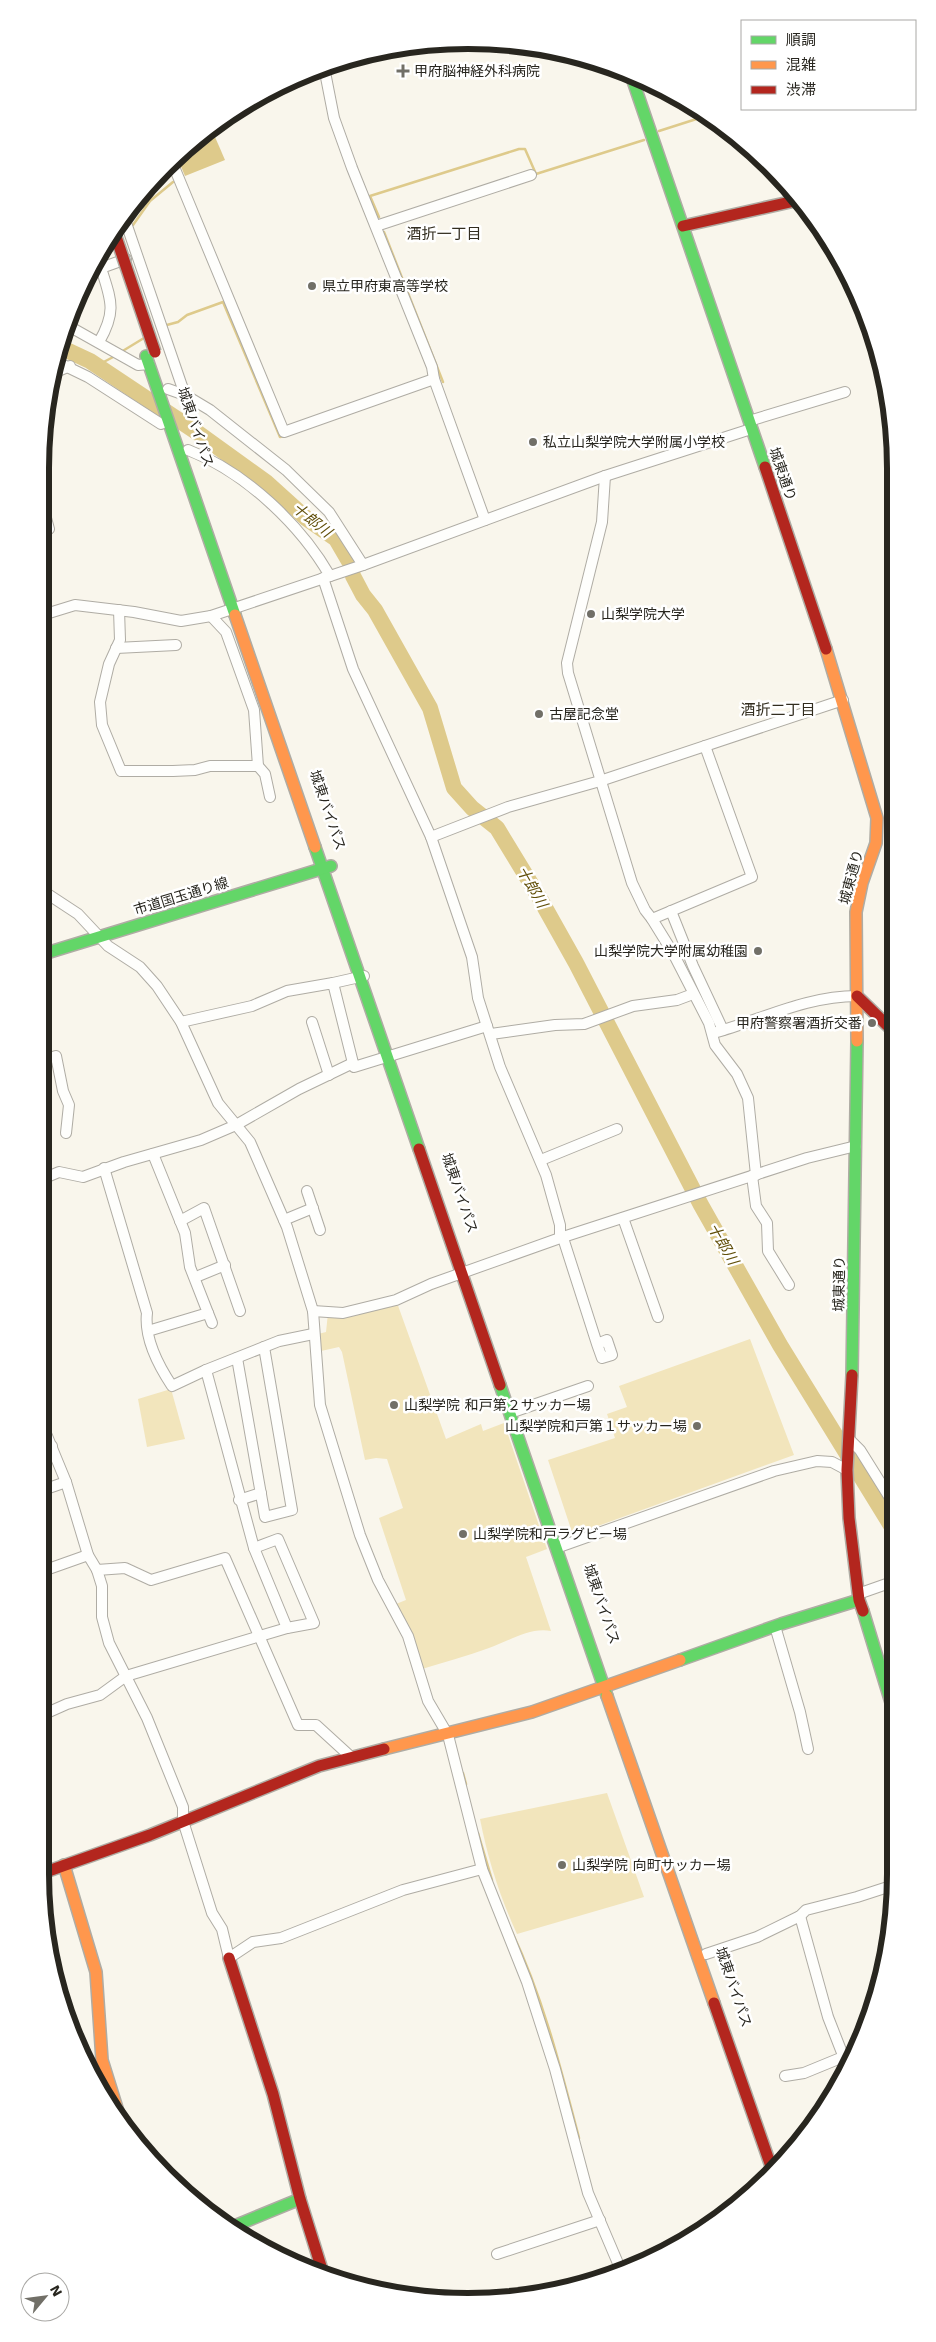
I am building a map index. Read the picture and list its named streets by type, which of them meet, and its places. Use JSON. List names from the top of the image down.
{
  "streets": {
    "main road": ["城東バイパス", "城東通り", "市道国玉通り線"]
  },
  "crossings": [
    ["城東バイパス", "市道国玉通り線"]
  ],
  "districts": ["酒折一丁目", "酒折二丁目"],
  "water": ["十郎川"],
  "places": {
    "health": ["甲府脳神経外科病院"],
    "other": [
      "県立甲府東高等学校",
      "私立山梨学院大学附属小学校",
      "山梨学院大学",
      "古屋記念堂",
      "山梨学院大学附属幼稚園",
      "甲府警察署酒折交番",
      "山梨学院 和戸第２サッカー場",
      "山梨学院和戸第１サッカー場",
      "山梨学院和戸ラグビー場",
      "山梨学院 向町サッカー場"
    ]
  },
  "legend": ["順調", "混雑", "渋滞"],
  "north": "top right"
}
